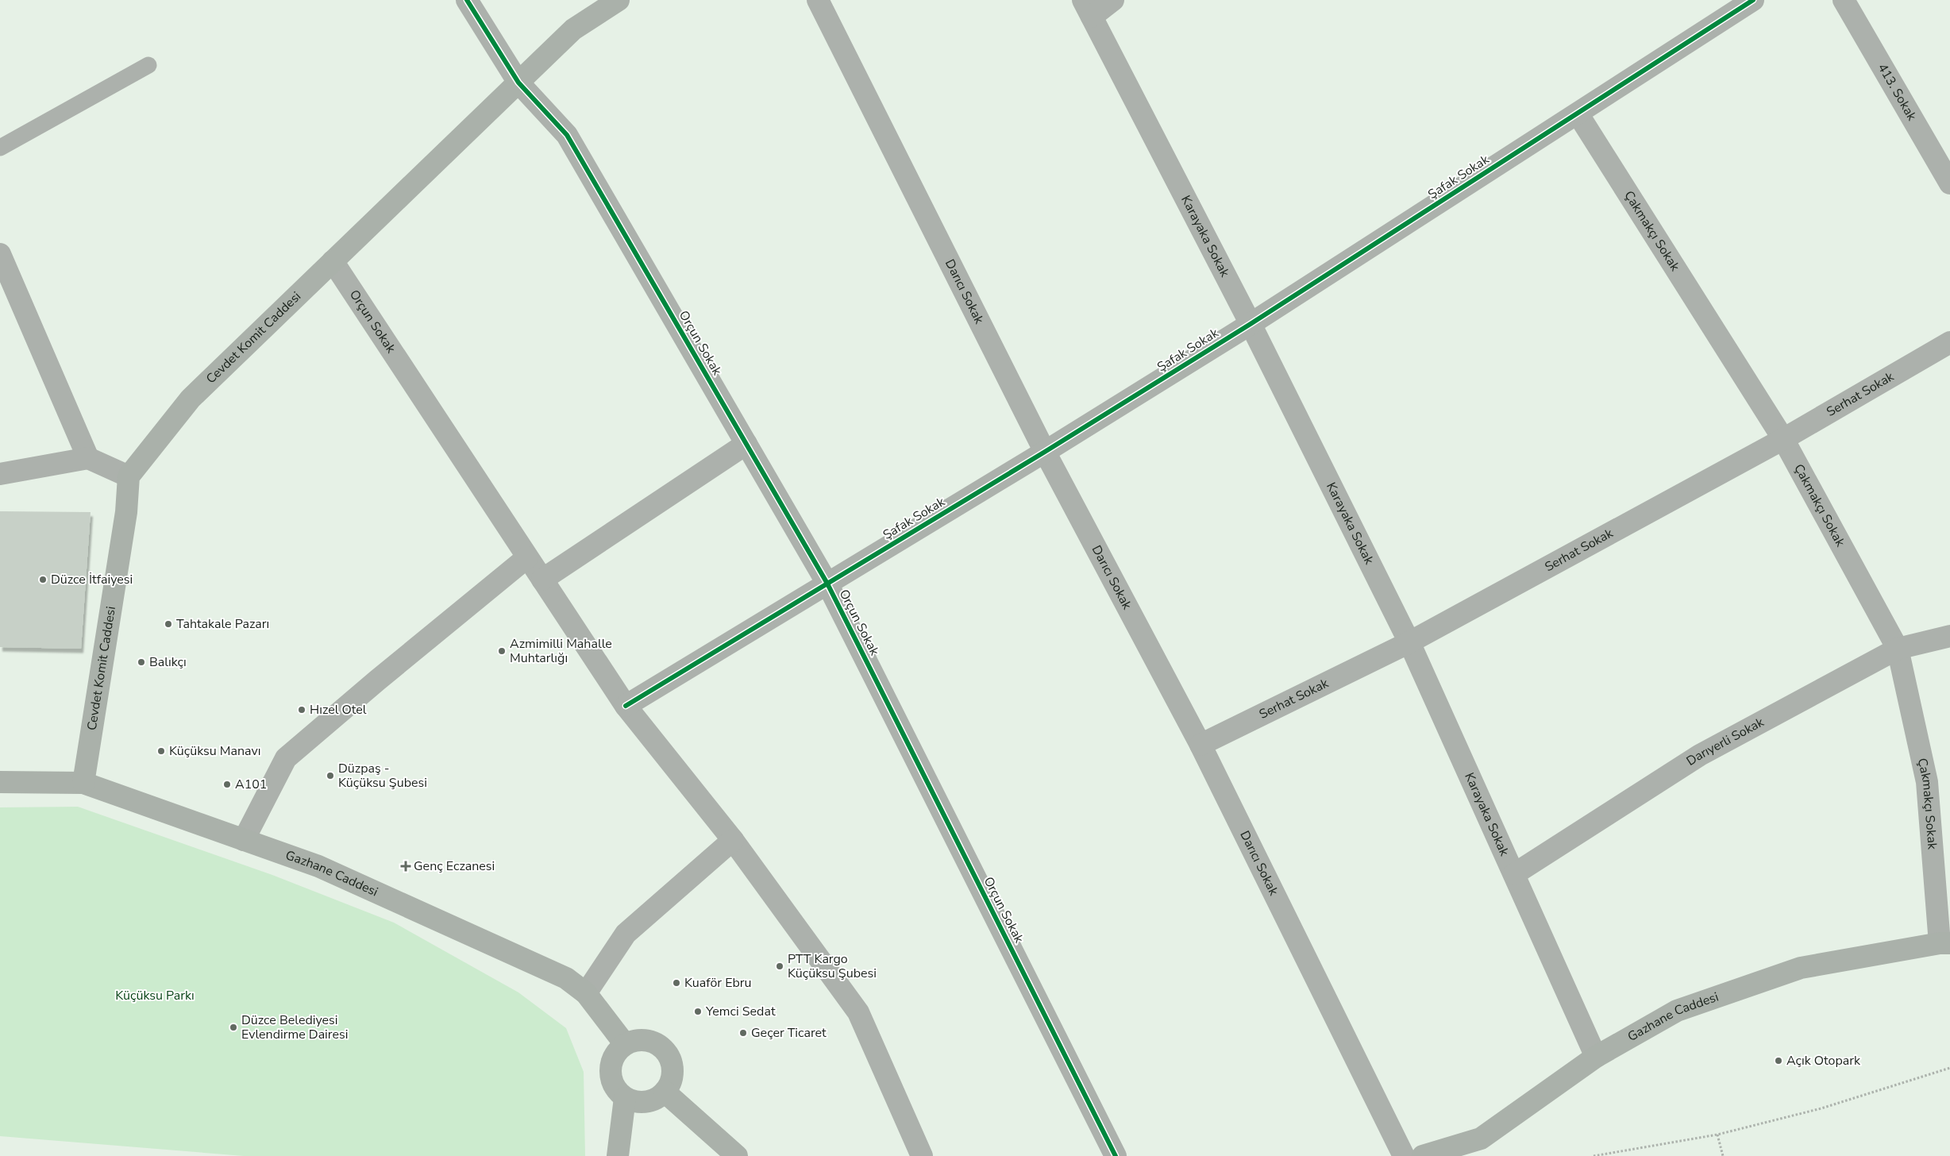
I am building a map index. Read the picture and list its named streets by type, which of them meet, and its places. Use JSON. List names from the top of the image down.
{
  "streets": {
    "main road": ["Cevdet Komit Caddesi", "Gazhane Caddesi"],
    "street": [
      "413. Sokak",
      "Şafak Sokak",
      "Çakmakçı Sokak",
      "Karayaka Sokak",
      "Darıcı Sokak",
      "Orçun Sokak",
      "Serhat Sokak",
      "Darıyerli Sokak"
    ]
  },
  "crossings": [
    ["Şafak Sokak", "Çakmakçı Sokak"],
    ["Şafak Sokak", "Karayaka Sokak"],
    ["Şafak Sokak", "Darıcı Sokak"],
    ["Şafak Sokak", "Orçun Sokak"],
    ["Çakmakçı Sokak", "Serhat Sokak"],
    ["Çakmakçı Sokak", "Darıyerli Sokak"],
    ["Çakmakçı Sokak", "Gazhane Caddesi"],
    ["Karayaka Sokak", "Serhat Sokak"],
    ["Karayaka Sokak", "Darıyerli Sokak"],
    ["Karayaka Sokak", "Gazhane Caddesi"],
    ["Darıcı Sokak", "Serhat Sokak"],
    ["Orçun Sokak", "Cevdet Komit Caddesi"],
    ["Cevdet Komit Caddesi", "Gazhane Caddesi"]
  ],
  "parks": ["Küçüksu Parkı"],
  "places": {
    "other": [
      "Düzce İtfaiyesi",
      "Tahtakale Pazarı",
      "Azmimilli Mahalle Muhtarlığı",
      "Balıkçı",
      "Hızel Otel",
      "Küçüksu Manavı",
      "Düzpaş - Küçüksu Şubesi",
      "A101",
      "PTT Kargo Küçüksu Şubesi",
      "Kuaför Ebru",
      "Yemci Sedat",
      "Düzce Belediyesi Evlendirme Dairesi",
      "Geçer Ticaret",
      "Açık Otopark"
    ],
    "health": ["Genç Eczanesi"]
  }
}
